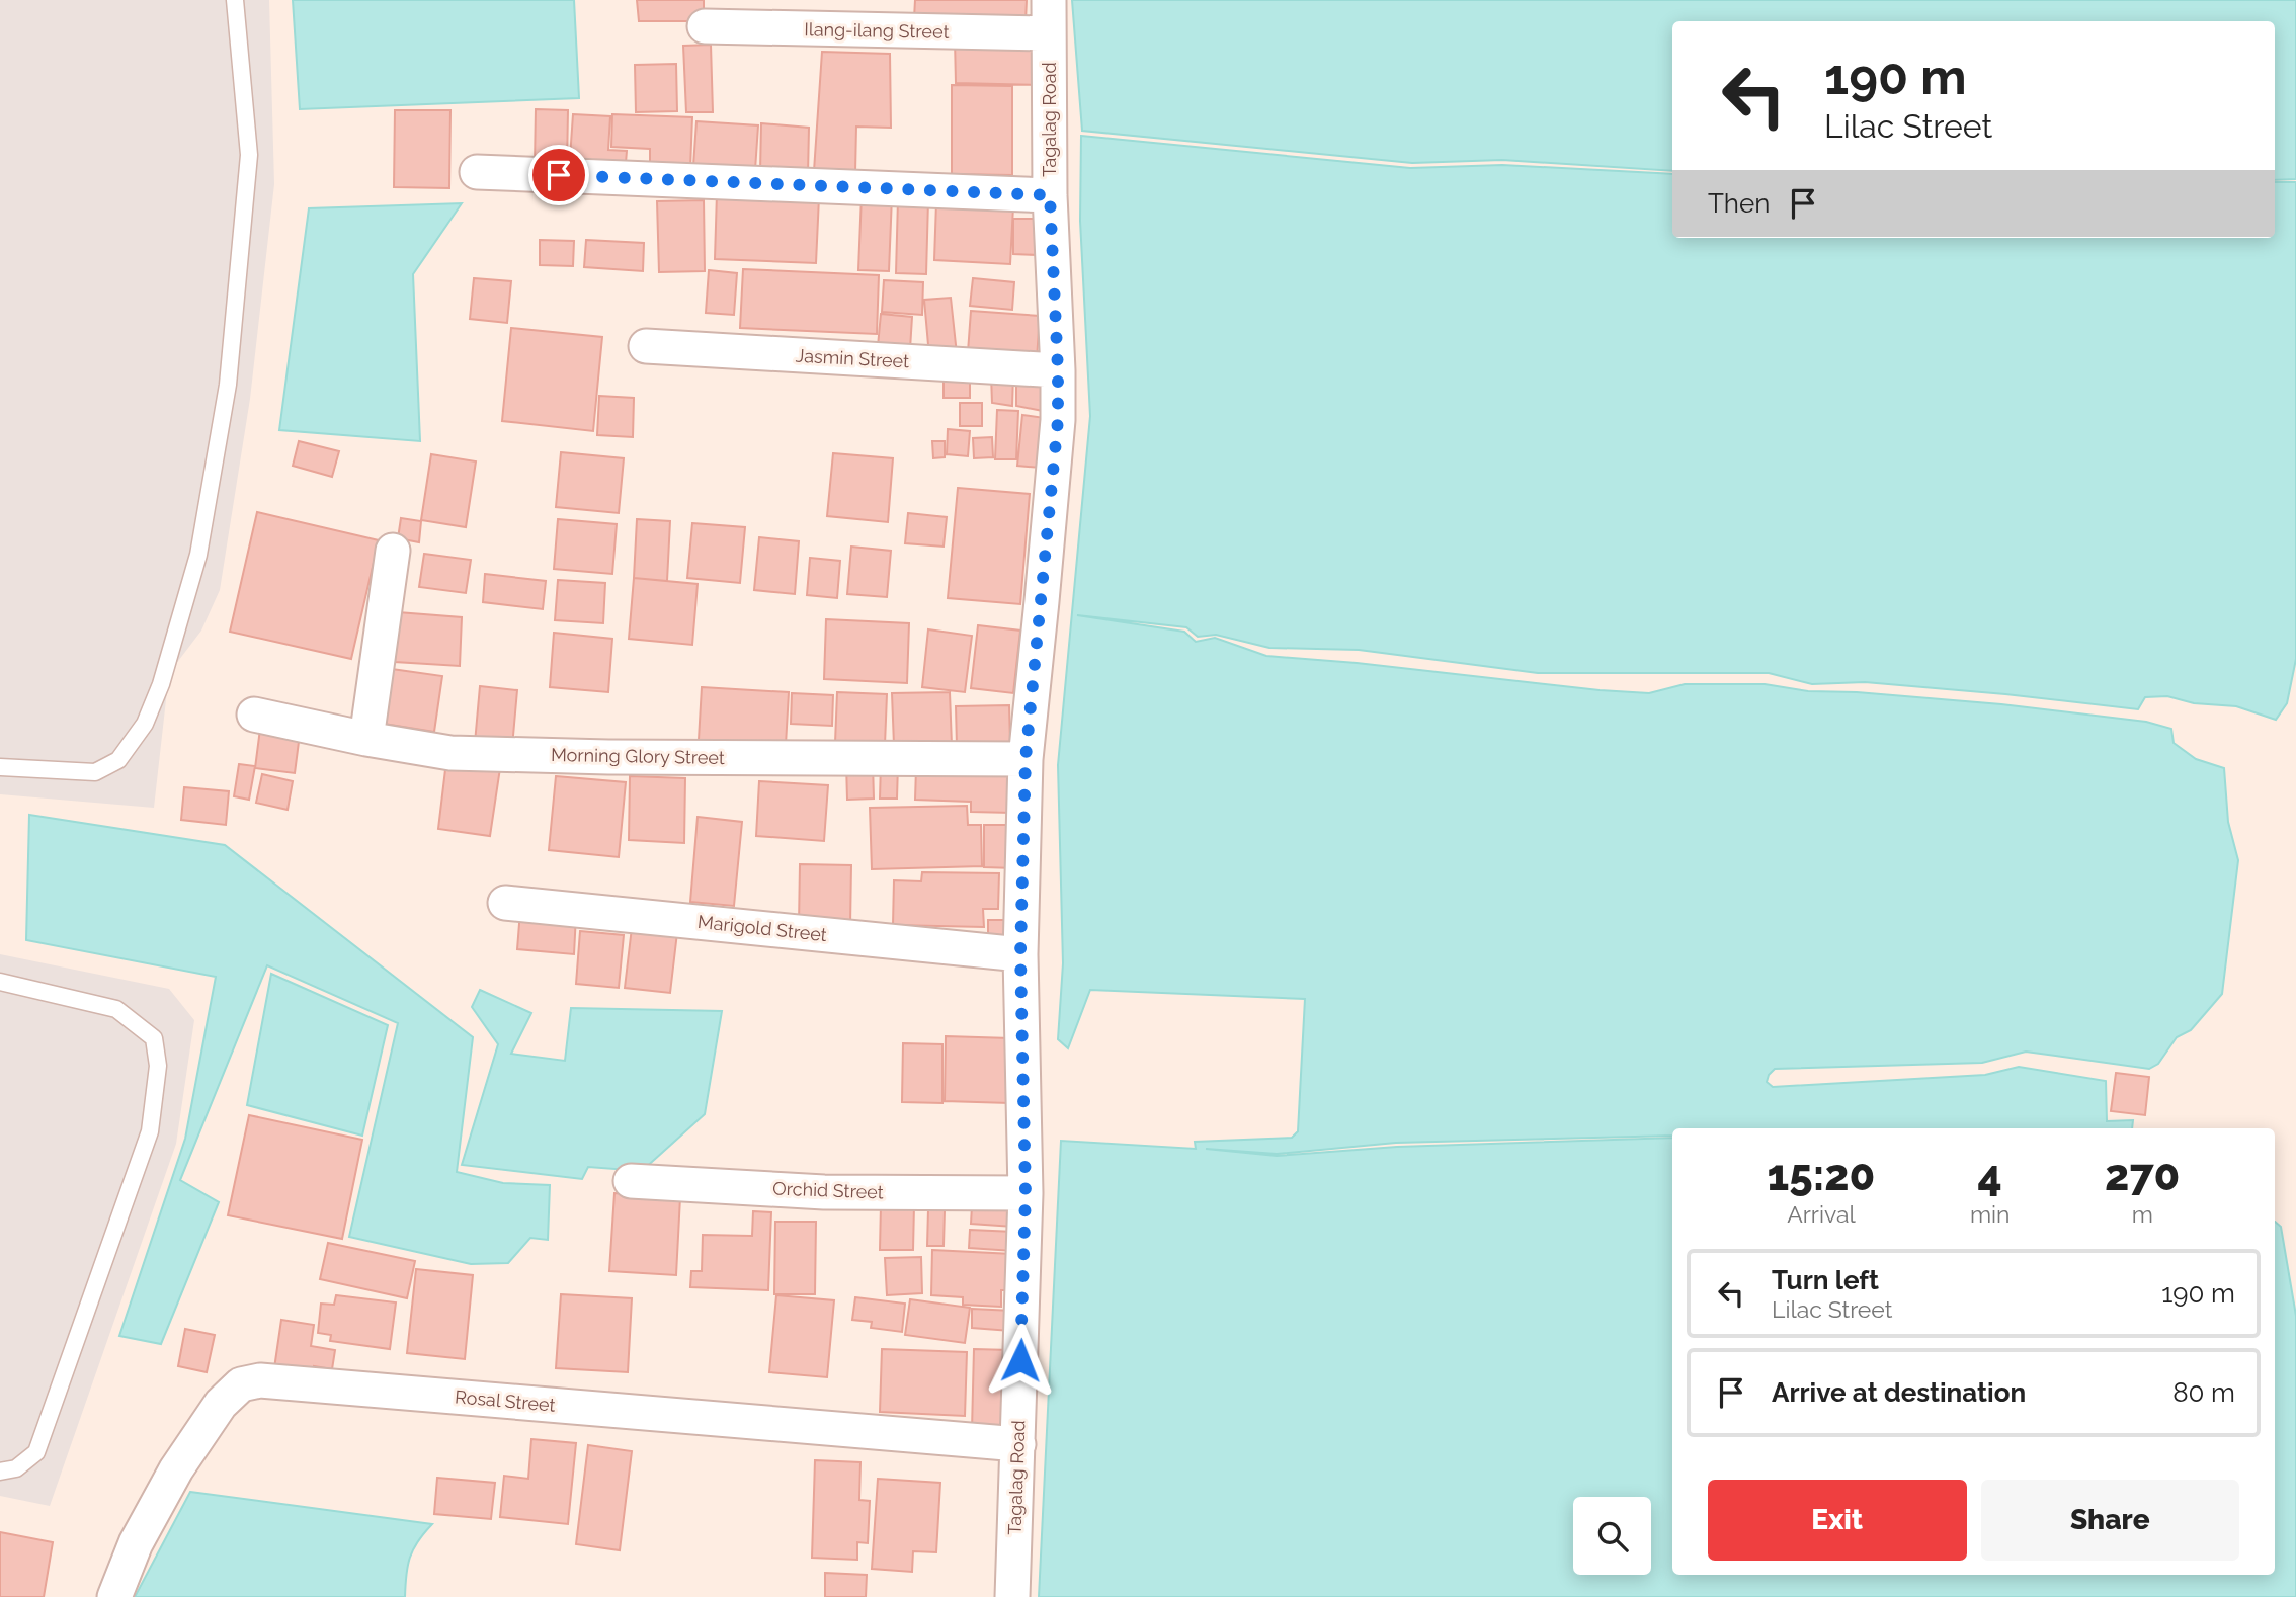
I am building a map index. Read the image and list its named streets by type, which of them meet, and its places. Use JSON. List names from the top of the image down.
{
  "streets": {
    "street": [
      "Ilang-ilang Street",
      "Tagalag Road",
      "Jasmin Street",
      "Morning Glory Street",
      "Marigold Street",
      "Orchid Street",
      "Rosal Street"
    ]
  },
  "crossings": [
    ["Ilang-ilang Street", "Tagalag Road"],
    ["Tagalag Road", "Jasmin Street"],
    ["Tagalag Road", "Morning Glory Street"],
    ["Tagalag Road", "Marigold Street"],
    ["Tagalag Road", "Orchid Street"],
    ["Tagalag Road", "Rosal Street"]
  ],
  "page": {
    "turn": ["190 m", "Lilac Street"],
    "then": "Then",
    "eta": [
      "15:20",
      "Arrival",
      "4",
      "min",
      "270",
      "m"
    ],
    "list": [
      {
        "name": "Turn left",
        "note": "Lilac Street",
        "value": "190 m"
      },
      {
        "name": "Arrive at destination",
        "value": "80 m"
      }
    ],
    "buttons": ["Exit", "Share"]
  }
}
